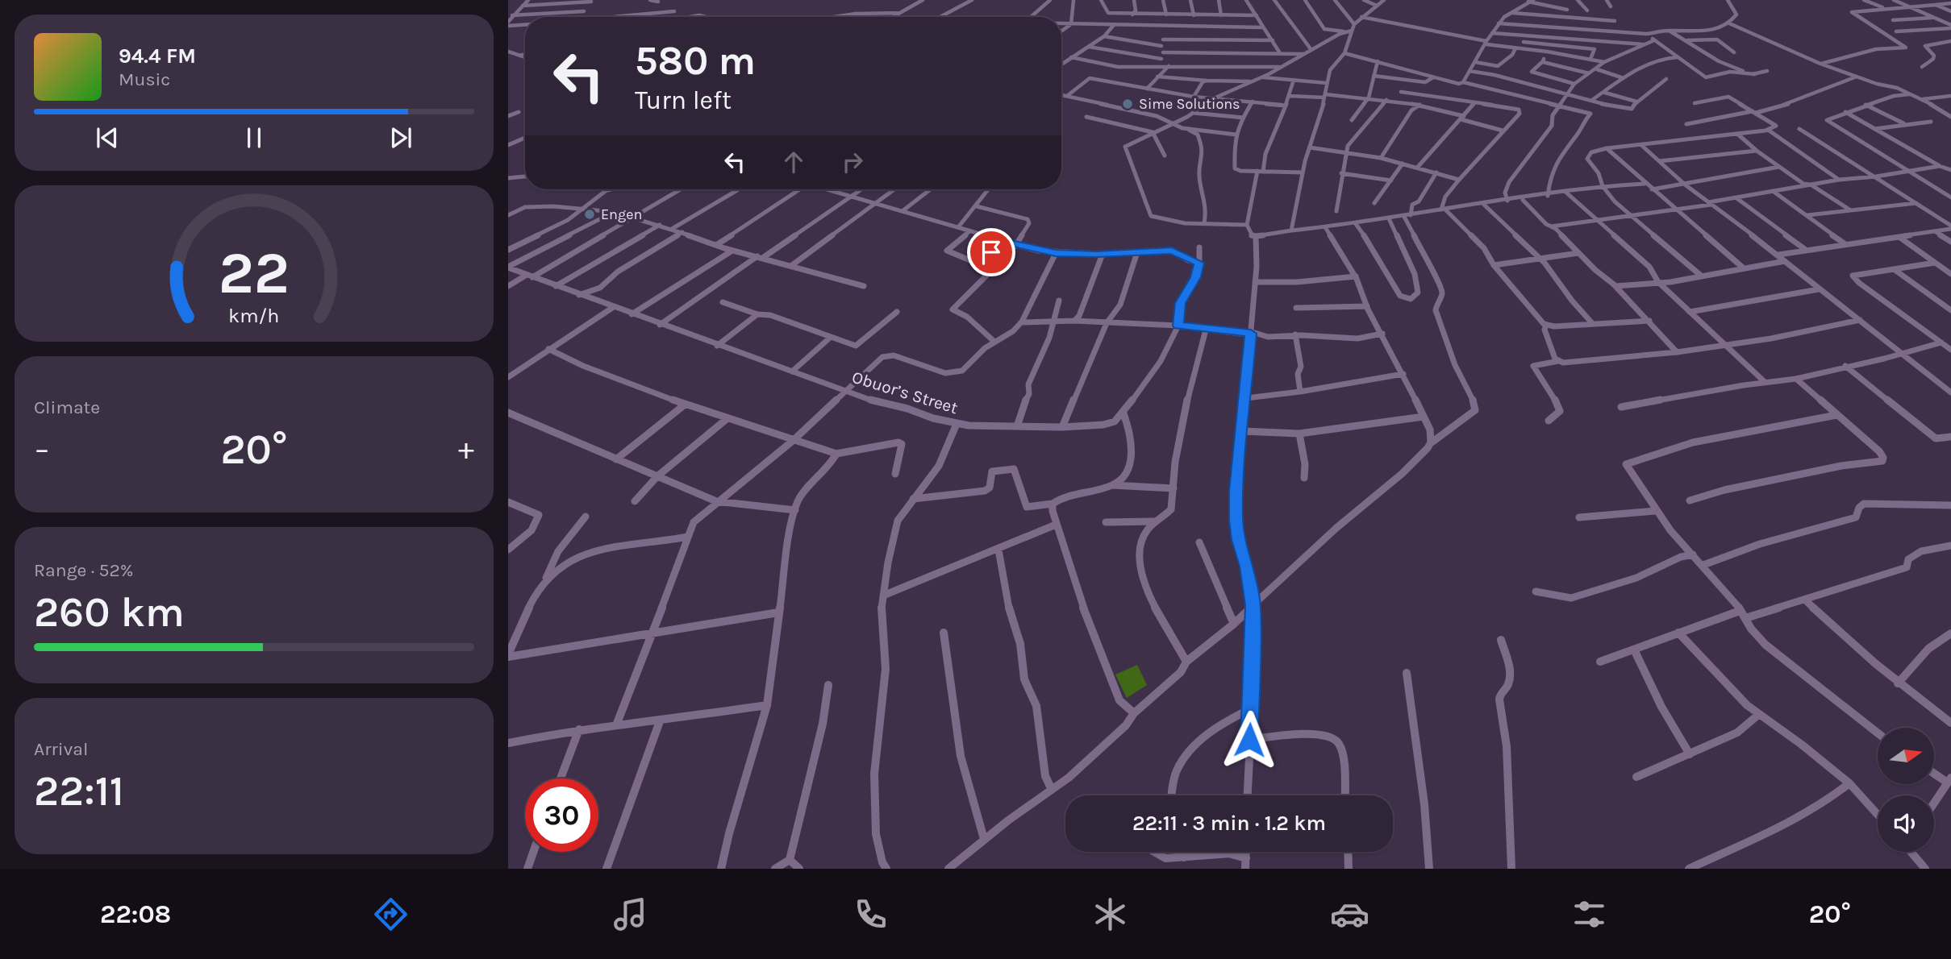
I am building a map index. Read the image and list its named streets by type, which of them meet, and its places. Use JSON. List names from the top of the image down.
{
  "streets": {
    "street": ["Obuor’s Street"]
  },
  "places": ["Sime Solutions", "Engen"],
  "north": "right",
  "page": {
    "turn": ["580 m", "Turn left"],
    "song": ["94.4 FM", "Music"],
    "tile": [
      "Climate",
      ["Range · 52%", "260 km"],
      ["Arrival", "22:11"]
    ],
    "heat": ["−", "20°", "+"],
    "limit": "30",
    "trip": "22:11 · 3 min · 1.2 km",
    "tabs": ["22:08", "20°"],
    "gauge": ["22", "km/h"]
  }
}
